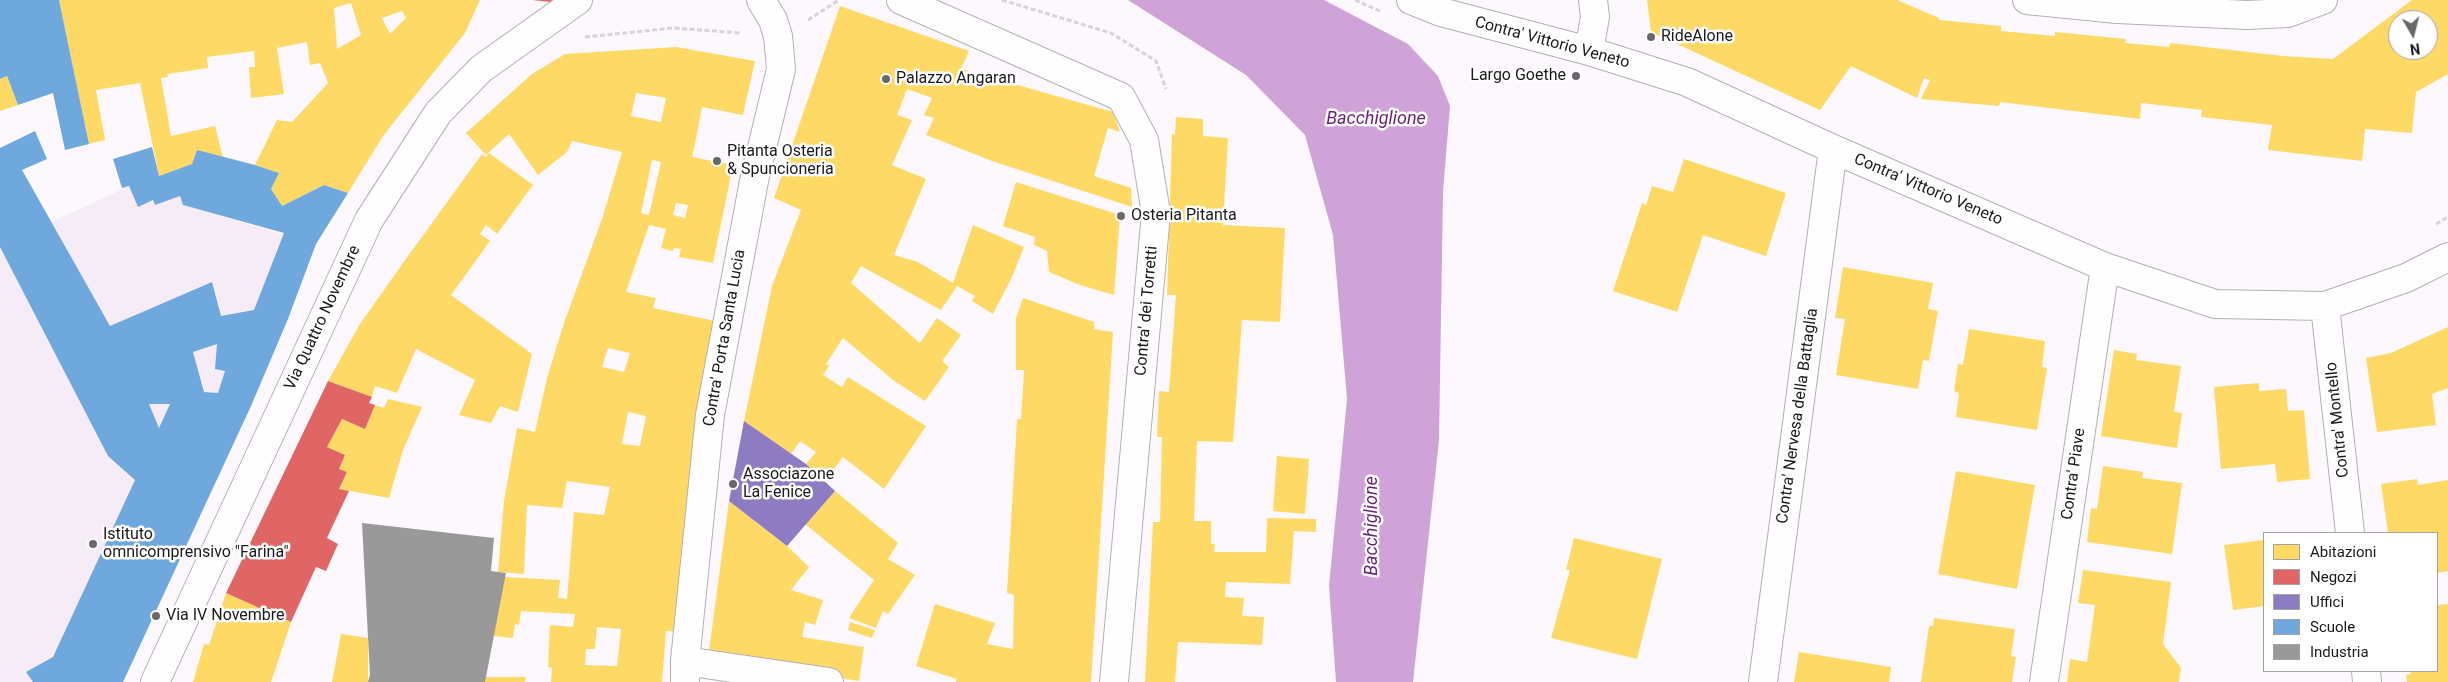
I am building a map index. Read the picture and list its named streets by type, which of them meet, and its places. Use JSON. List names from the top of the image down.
{
  "streets": {
    "street": [
      "Contra' Vittorio Veneto",
      "Contra' dei Torretti",
      "Via Quattro Novembre",
      "Contra' Porta Santa Lucia",
      "Contra' Nervesa della Battaglia",
      "Contra' Montello",
      "Contra' Piave"
    ]
  },
  "crossings": [
    ["Contra' Vittorio Veneto", "Contra' Nervesa della Battaglia"],
    ["Contra' Vittorio Veneto", "Contra' Montello"],
    ["Contra' Vittorio Veneto", "Contra' Piave"]
  ],
  "water": ["Bacchiglione"],
  "places": [
    "RideAlone",
    "Largo Goethe",
    "Palazzo Angaran",
    "Pitanta Osteria & Spuncioneria",
    "Osteria Pitanta",
    "Associazone La Fenice",
    "Istituto omnicomprensivo \"Farina\"",
    "Via IV Novembre"
  ],
  "legend": [
    "Abitazioni",
    "Negozi",
    "Uffici",
    "Scuole",
    "Industria"
  ],
  "north": "bottom"
}
